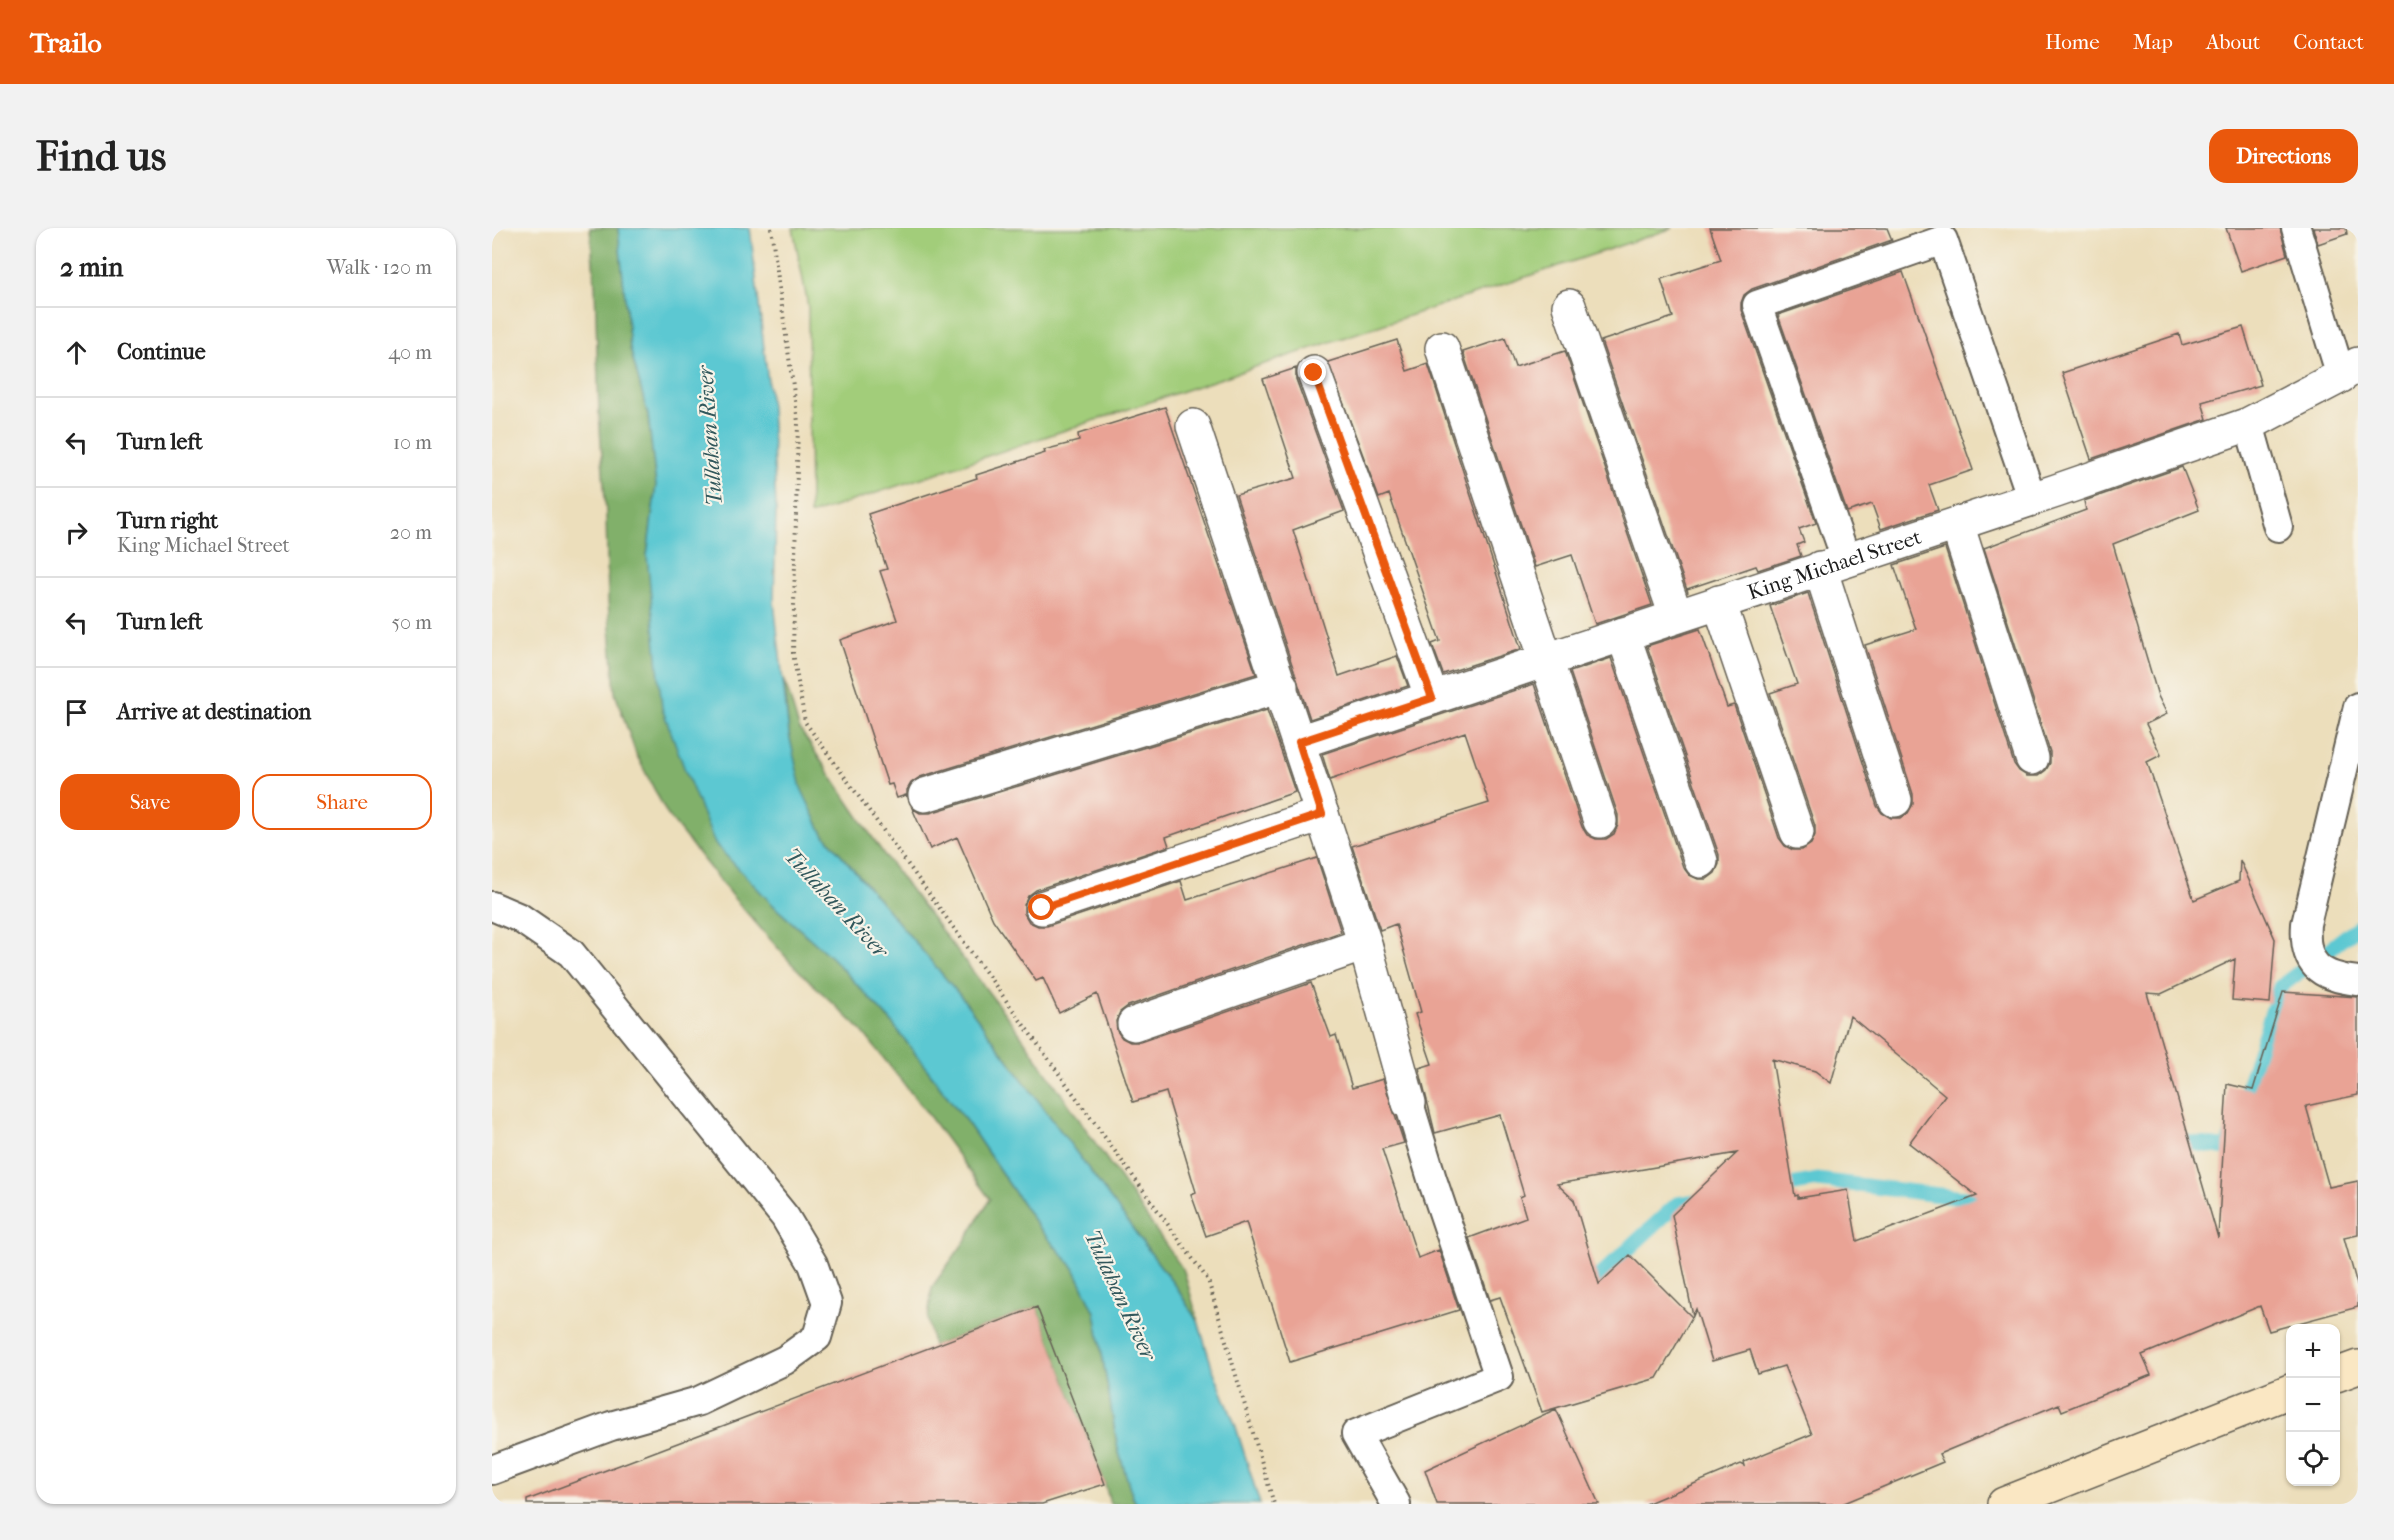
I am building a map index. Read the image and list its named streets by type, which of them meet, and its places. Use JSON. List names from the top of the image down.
{
  "streets": {
    "street": ["King Michael Street"]
  },
  "water": ["Tullahan River"],
  "page": {
    "header": "Trailo",
    "nav": [
      "Home",
      "Map",
      "About",
      "Contact"
    ],
    "buttons": [
      "Directions",
      ["Save", "Share"]
    ],
    "title": "Find us",
    "heading": ["2 min", "Walk · 120 m"],
    "list": [
      ["Continue", "40 m"],
      ["Turn left", "10 m"],
      ["Turn right", "King Michael Street", "20 m"],
      ["Turn left", "50 m"],
      "Arrive at destination"
    ],
    "map_buttons": ["+", "−"]
  }
}
